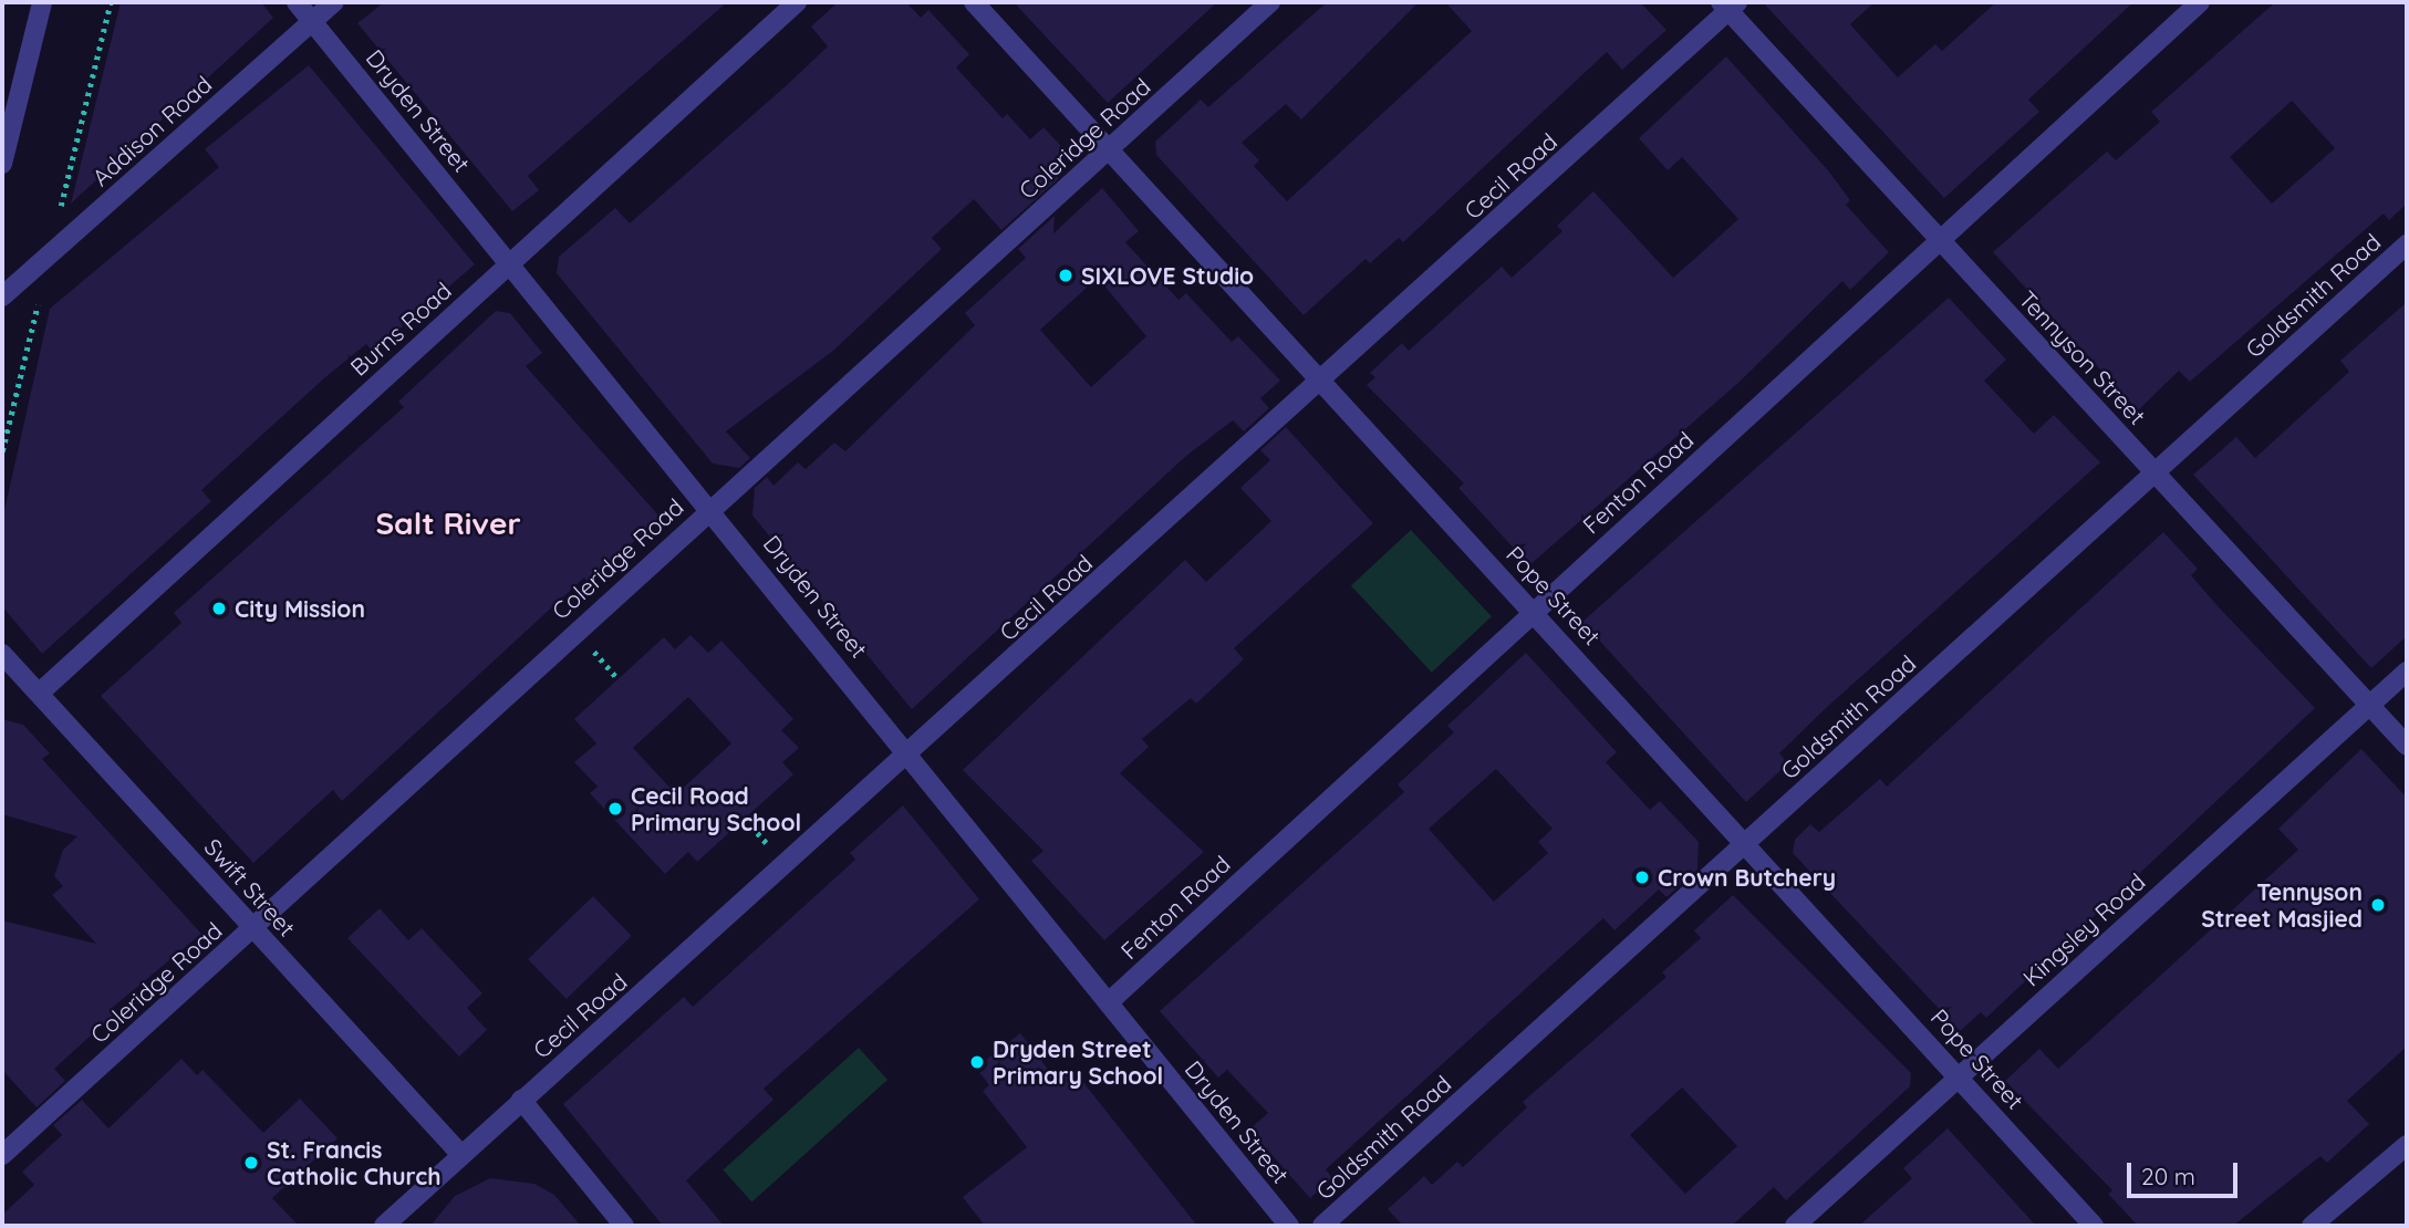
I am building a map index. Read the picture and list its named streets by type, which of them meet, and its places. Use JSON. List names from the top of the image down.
{
  "streets": {
    "street": [
      "Dryden Street",
      "Addison Road",
      "Coleridge Road",
      "Cecil Road",
      "Goldsmith Road",
      "Burns Road",
      "Tennyson Street",
      "Fenton Road",
      "Pope Street",
      "Swift Street",
      "Kingsley Road"
    ]
  },
  "crossings": [
    ["Dryden Street", "Addison Road"],
    ["Dryden Street", "Coleridge Road"],
    ["Dryden Street", "Cecil Road"],
    ["Dryden Street", "Burns Road"],
    ["Dryden Street", "Fenton Road"],
    ["Coleridge Road", "Pope Street"],
    ["Coleridge Road", "Swift Street"],
    ["Cecil Road", "Tennyson Street"],
    ["Cecil Road", "Pope Street"],
    ["Cecil Road", "Swift Street"],
    ["Goldsmith Road", "Tennyson Street"],
    ["Goldsmith Road", "Pope Street"],
    ["Burns Road", "Swift Street"],
    ["Tennyson Street", "Fenton Road"],
    ["Tennyson Street", "Kingsley Road"],
    ["Fenton Road", "Pope Street"],
    ["Pope Street", "Kingsley Road"]
  ],
  "districts": ["Salt River"],
  "places": [
    "SIXLOVE Studio",
    "City Mission",
    "Cecil Road Primary School",
    "Crown Butchery",
    "Tennyson Street Masjied",
    "Dryden Street Primary School",
    "St. Francis Catholic Church"
  ],
  "scale_bar": "20 m"
}
